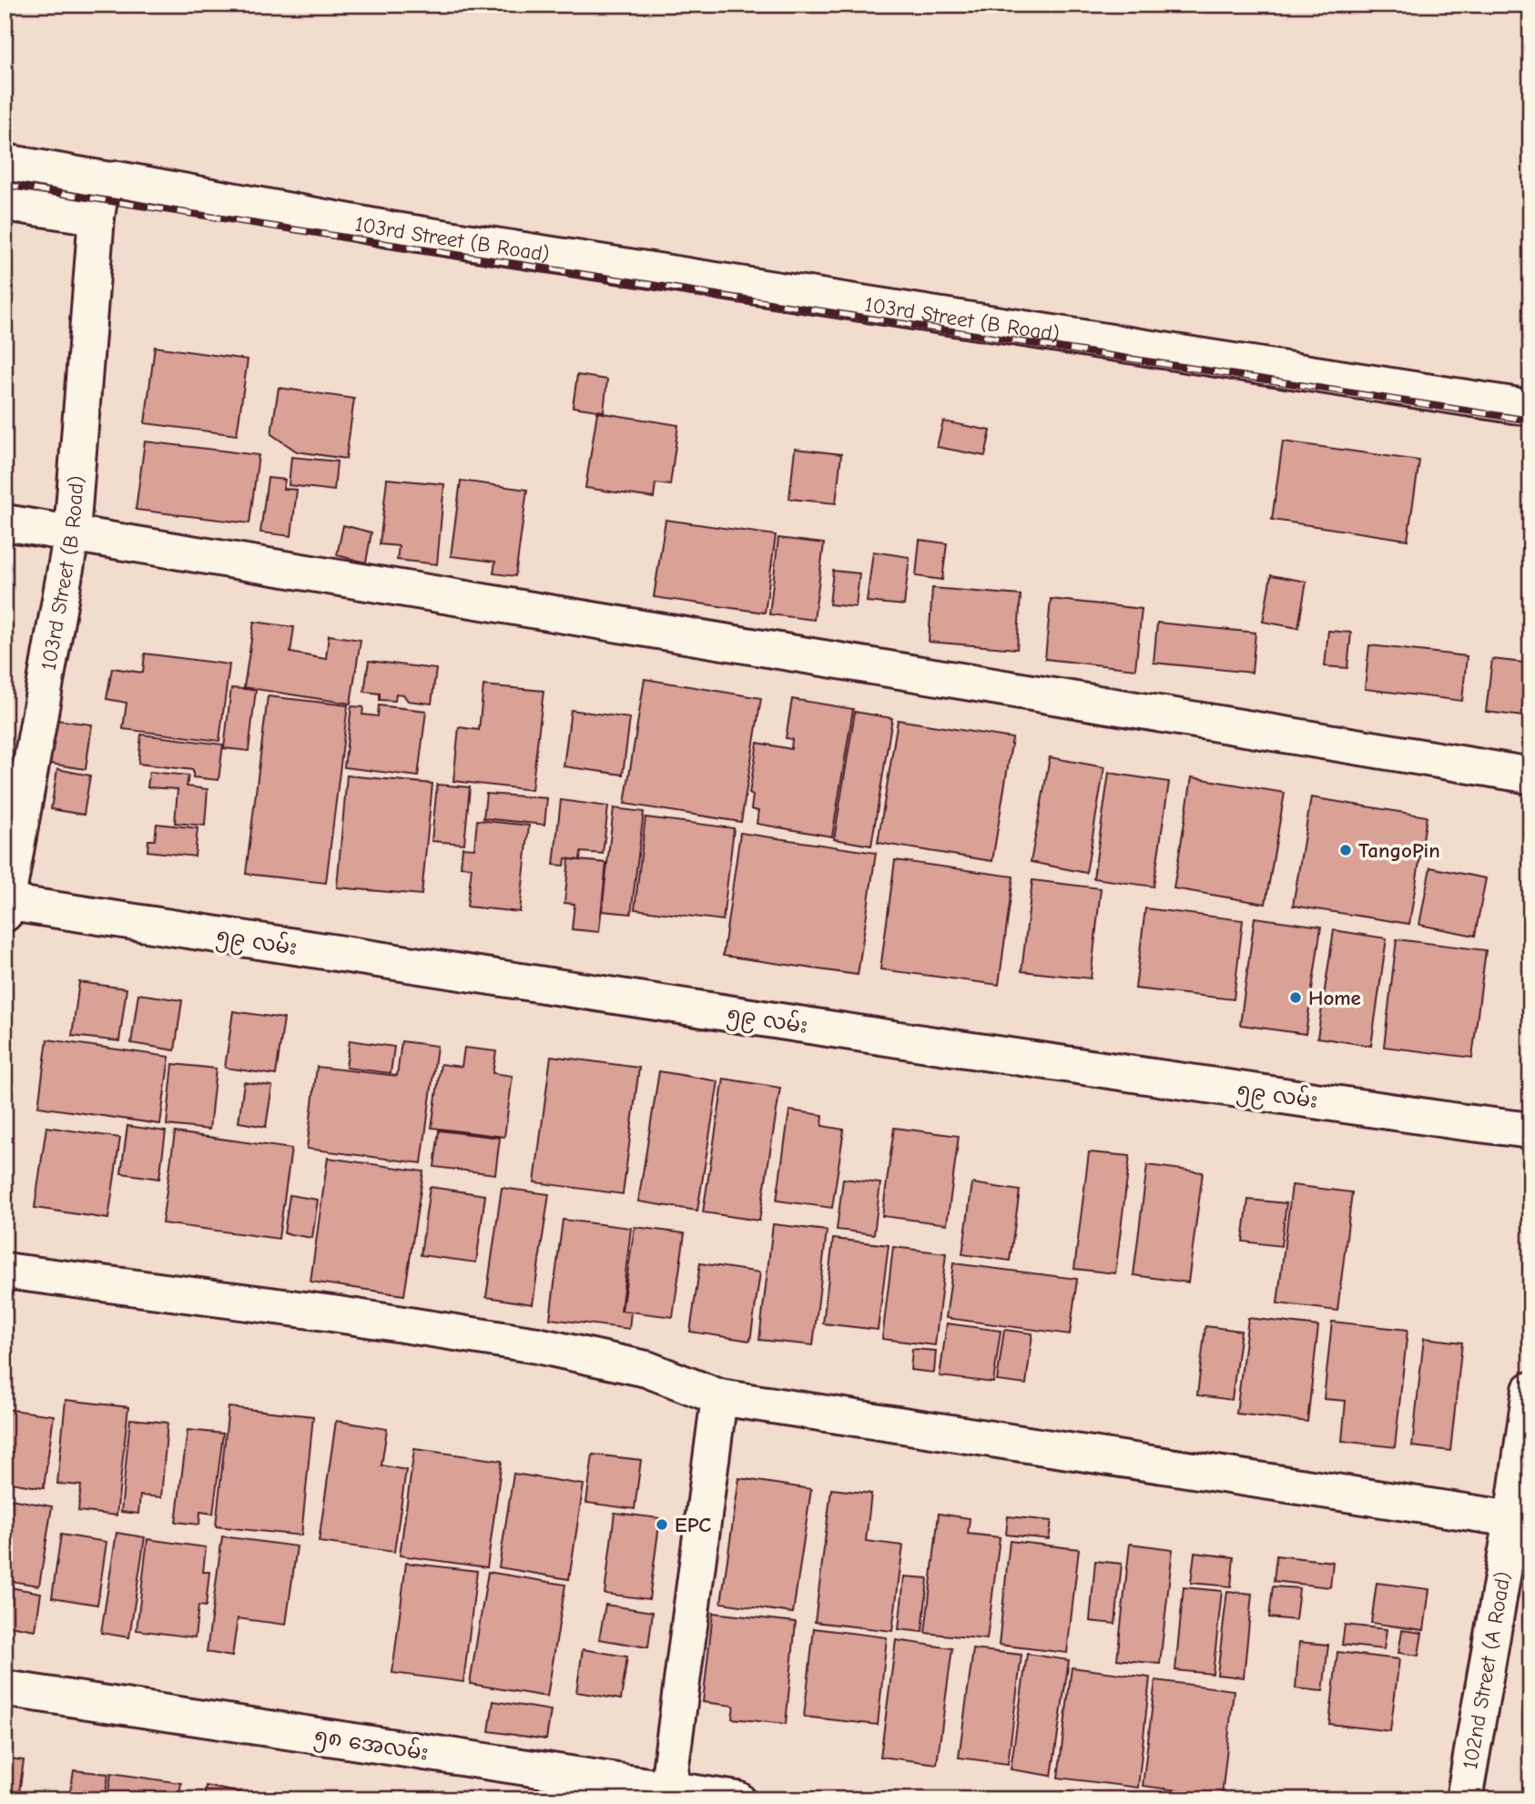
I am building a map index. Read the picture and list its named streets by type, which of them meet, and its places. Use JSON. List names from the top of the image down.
{
  "streets": {
    "street": [
      "103rd Street (B Road)",
      "၅၉ လမ်း",
      "102nd Street (A Road)",
      "၅၈ အေလမ်း"
    ]
  },
  "crossings": [
    ["103rd Street (B Road)", "၅၉ လမ်း"]
  ],
  "places": ["TangoPin", "Home", "EPC"]
}
